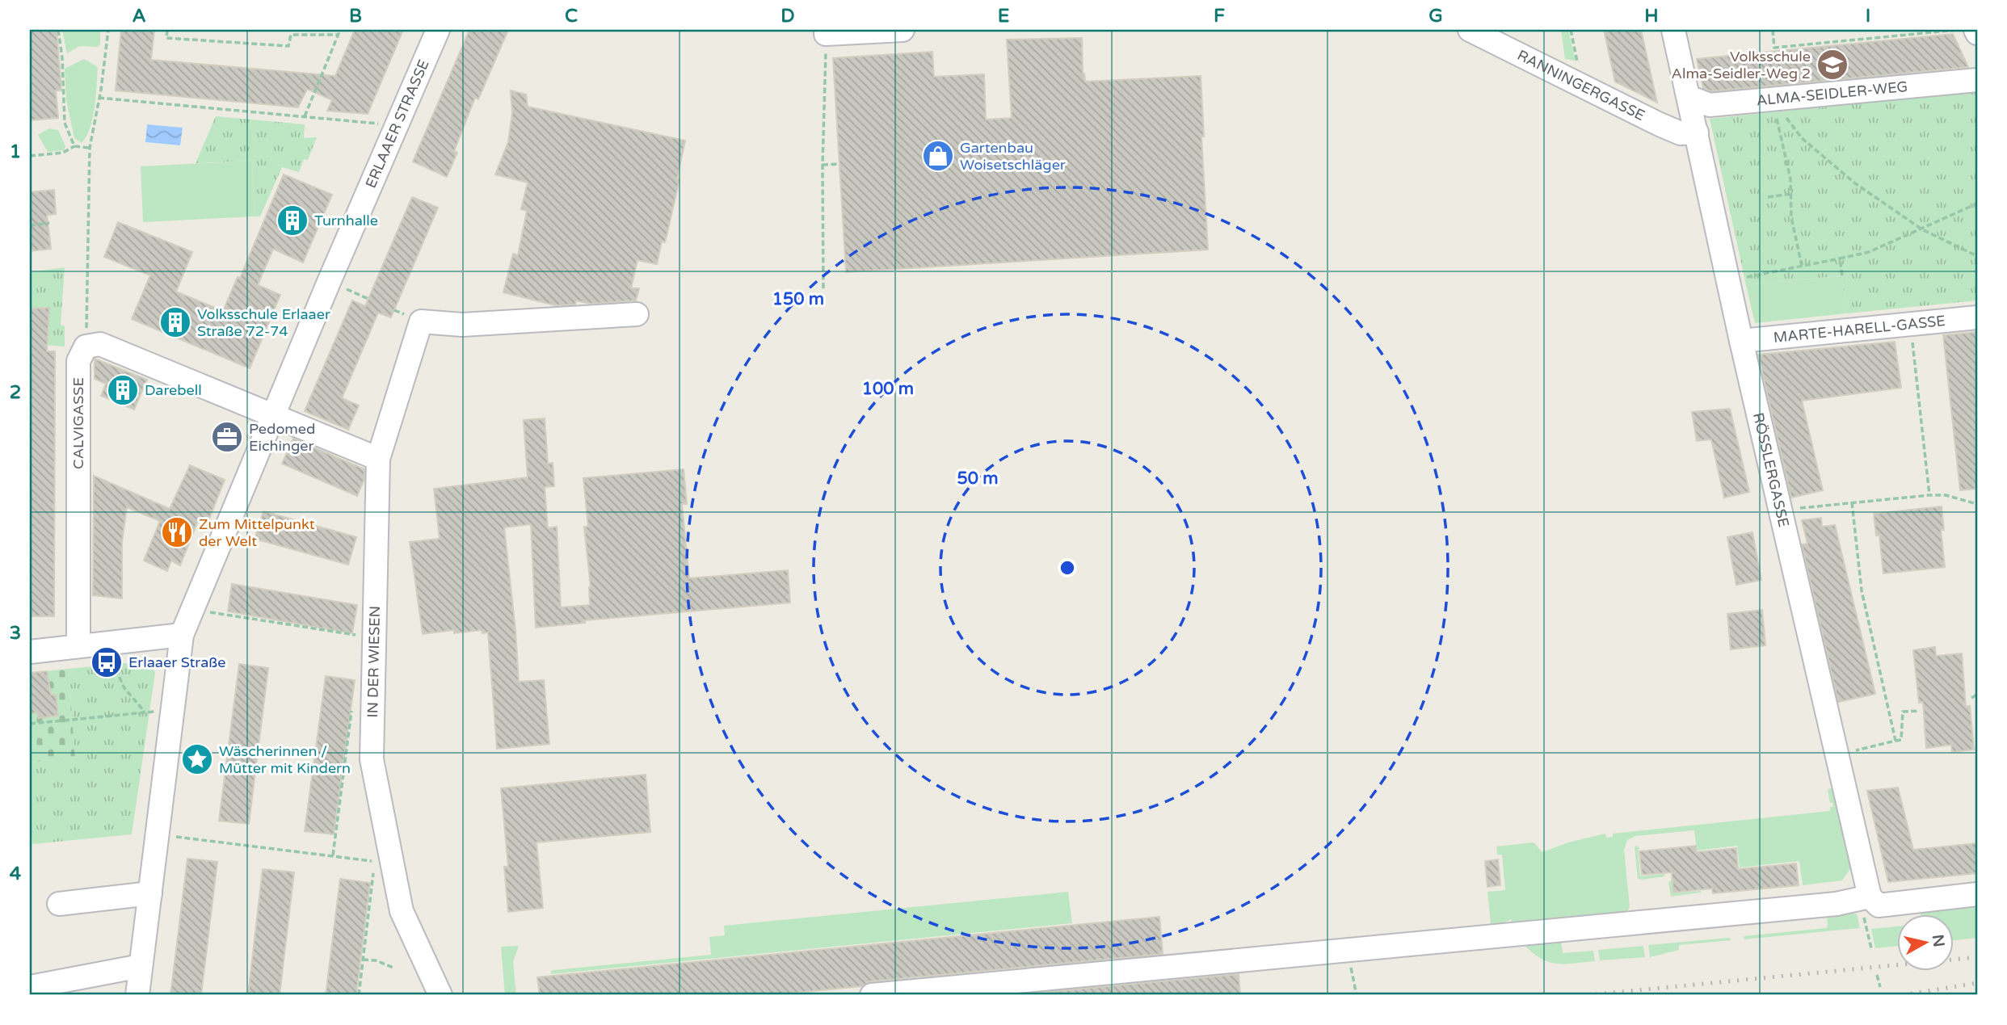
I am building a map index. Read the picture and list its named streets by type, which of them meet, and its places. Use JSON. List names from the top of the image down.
{
  "streets": {
    "street": [
      "RANNINGERGASSE",
      "ALMA-SEIDLER-WEG",
      "ERLAAER STRASSE",
      "MARTE-HARELL-GASSE",
      "CALVIGASSE",
      "RÖSSLERGASSE",
      "IN DER WIESEN"
    ]
  },
  "crossings": [
    ["RANNINGERGASSE", "RÖSSLERGASSE"],
    ["ALMA-SEIDLER-WEG", "RÖSSLERGASSE"],
    ["MARTE-HARELL-GASSE", "RÖSSLERGASSE"]
  ],
  "places": {
    "school or university": ["Volksschule Alma-Seidler-Weg 2"],
    "shop": ["Gartenbau Woisetschläger"],
    "building": ["Turnhalle", "Volksschule Erlaaer Straße 72-74", "Darebell"],
    "office": ["Pedomed Eichinger"],
    "restaurant": ["Zum Mittelpunkt der Welt"],
    "bus stop": ["Erlaaer Straße"],
    "place": ["Wäscherinnen / Mütter mit Kindern"]
  },
  "north": "right",
  "grid": {
    "columns": [
      "A",
      "B",
      "C",
      "D",
      "E",
      "F",
      "G",
      "H",
      "I"
    ],
    "rows": [
      "1",
      "2",
      "3",
      "4"
    ]
  },
  "rings": ["150 m", "100 m", "50 m"]
}
